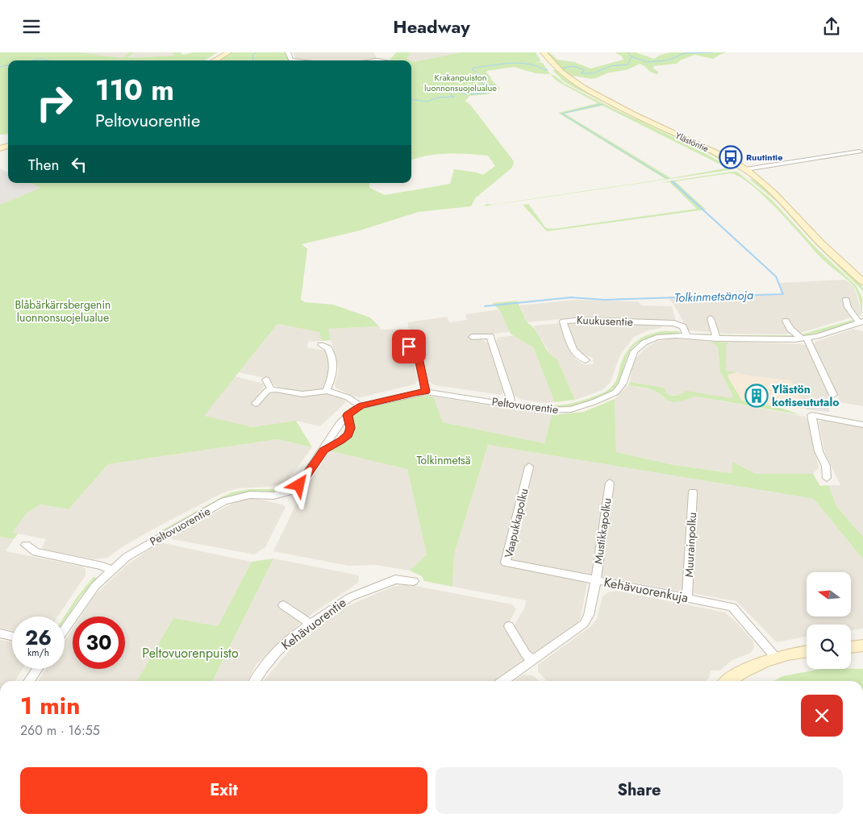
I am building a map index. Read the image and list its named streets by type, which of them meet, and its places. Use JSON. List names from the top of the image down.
{
  "streets": {
    "main road": ["Ylästöntie"],
    "street": [
      "Kuukusentie",
      "Peltovuorentie",
      "Vaapukkapolku",
      "Mustikkapolku",
      "Muurainpolku",
      "Kehävuorenkuja",
      "Kehävuorentie"
    ]
  },
  "crossings": [
    ["Kuukusentie", "Peltovuorentie"],
    ["Vaapukkapolku", "Mustikkapolku"],
    ["Vaapukkapolku", "Kehävuorenkuja"],
    ["Mustikkapolku", "Kehävuorenkuja"],
    ["Muurainpolku", "Kehävuorenkuja"]
  ],
  "water": ["Tolkinmetsänoja"],
  "parks": [
    "Krakanpuiston luonnonsuojelualue",
    "Blåbärkärrsbergenin luonnonsuojelualue",
    "Tolkinmetsä",
    "Peltovuorenpuisto"
  ],
  "places": {
    "bus stop": ["Ruutintie"],
    "building": ["Ylästön kotiseututalo"]
  },
  "north": "left",
  "page": {
    "header": "Headway",
    "turn": ["110 m", "Peltovuorentie"],
    "then": "Then",
    "speed": "26 km/h",
    "limit": "30",
    "heading": ["1 min", "260 m · 16:55"],
    "buttons": ["Exit", "Share"]
  }
}
